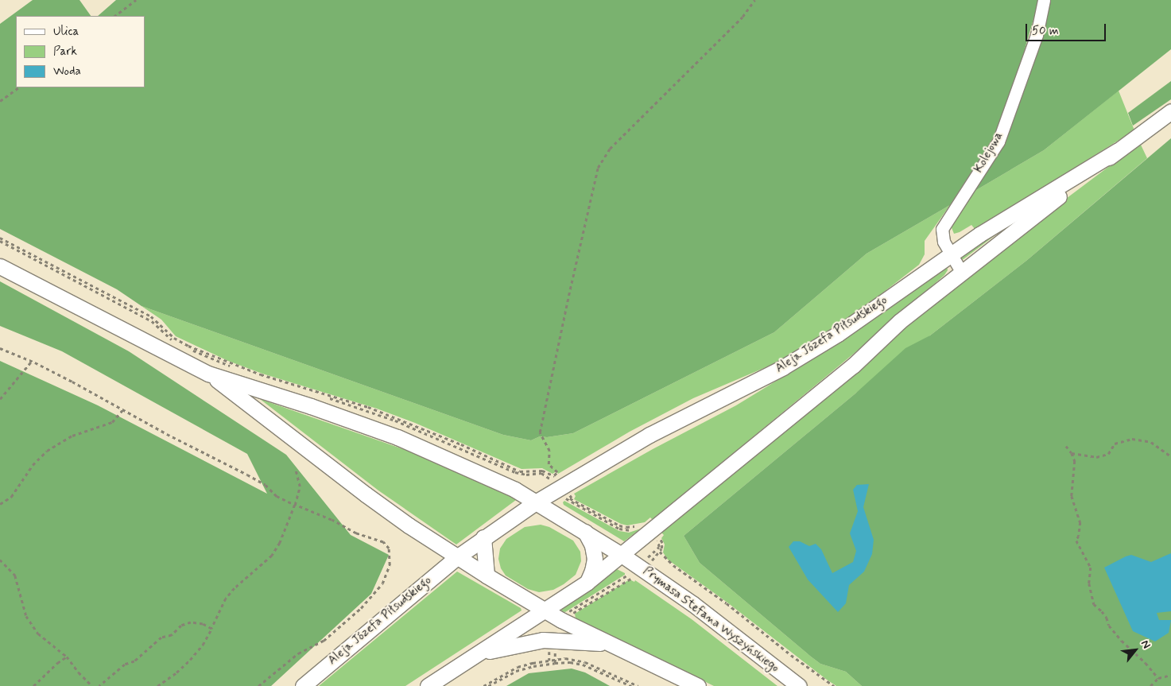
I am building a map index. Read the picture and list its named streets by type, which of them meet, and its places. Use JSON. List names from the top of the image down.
{
  "streets": {
    "main road": ["Aleja Józefa Piłsudskiego", "Prymasa Stefana Wyszyńskiego"],
    "street": ["Kolejowa"]
  },
  "crossings": [
    ["Kolejowa", "Aleja Józefa Piłsudskiego"],
    ["Aleja Józefa Piłsudskiego", "Prymasa Stefana Wyszyńskiego"]
  ],
  "legend": ["Ulica", "Park", "Woda"],
  "scale_bar": "50 m",
  "north": "top right"
}
